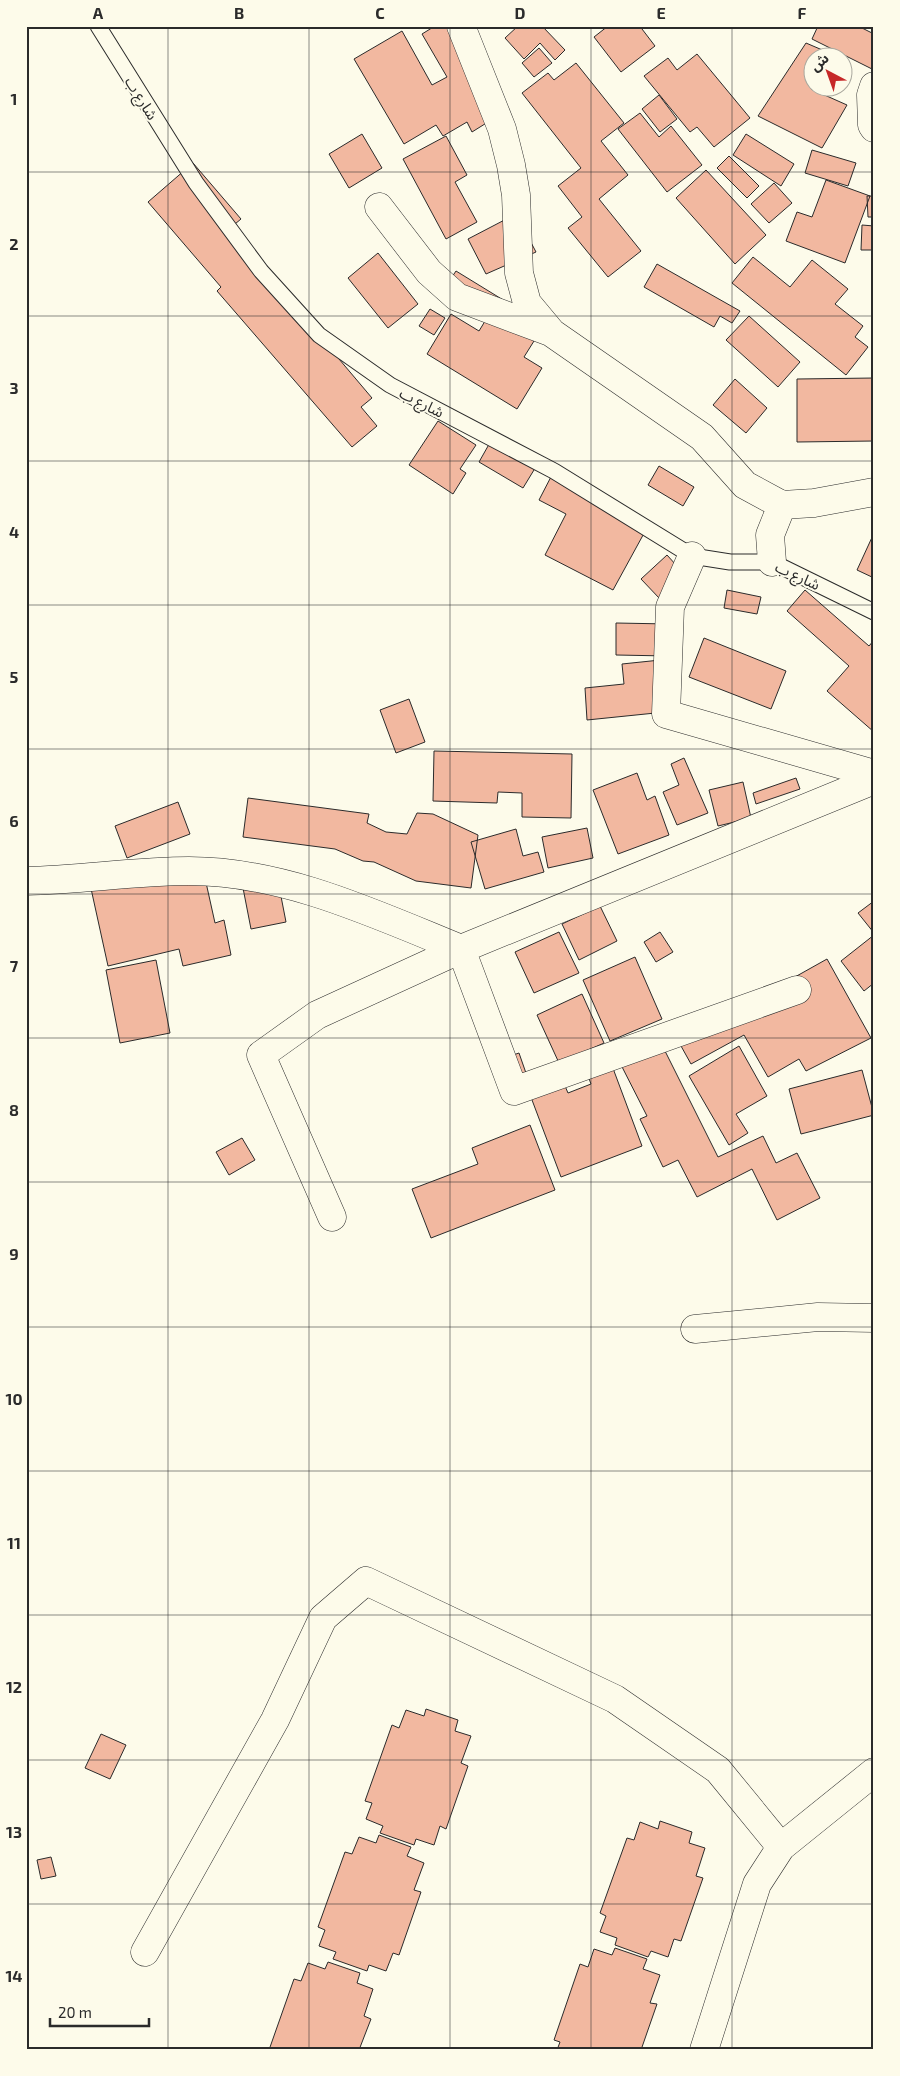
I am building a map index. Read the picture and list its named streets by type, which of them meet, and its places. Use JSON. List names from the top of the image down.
{
  "streets": {
    "lane": ["شارع ب"]
  },
  "scale_bar": "20 m",
  "north": "top left",
  "grid": {
    "columns": [
      "A",
      "B",
      "C",
      "D",
      "E",
      "F"
    ],
    "rows": [
      "1",
      "2",
      "3",
      "4",
      "5",
      "6",
      "7",
      "8",
      "9",
      "10",
      "11",
      "12",
      "13",
      "14"
    ]
  }
}
